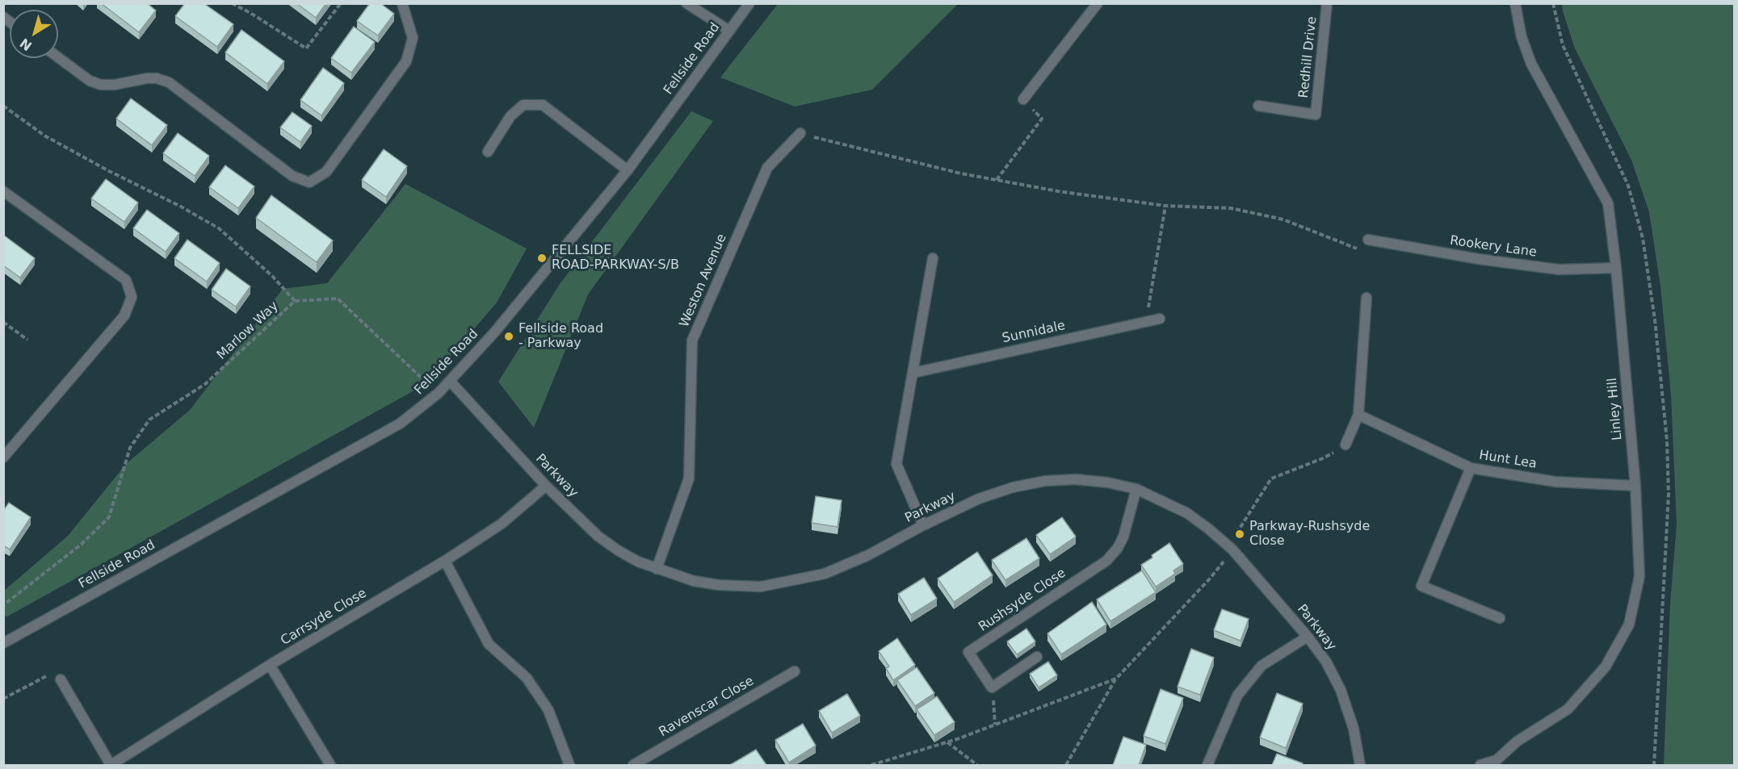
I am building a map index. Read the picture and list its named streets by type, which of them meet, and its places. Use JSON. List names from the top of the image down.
{
  "streets": {
    "street": [
      "Redhill Drive",
      "Fellside Road",
      "Rookery Lane",
      "Weston Avenue",
      "Sunnidale",
      "Linley Hill",
      "Hunt Lea",
      "Parkway",
      "Rushsyde Close",
      "Carrsyde Close",
      "Ravenscar Close"
    ],
    "path": ["Marlow Way"]
  },
  "crossings": [
    ["Fellside Road", "Parkway"],
    ["Rookery Lane", "Linley Hill"],
    ["Weston Avenue", "Parkway"],
    ["Linley Hill", "Hunt Lea"],
    ["Parkway", "Rushsyde Close"],
    ["Parkway", "Carrsyde Close"]
  ],
  "places": ["FELLSIDE ROAD-PARKWAY-S/B", "Fellside Road - Parkway", "Parkway-Rushsyde Close"],
  "north": "bottom left"
}
